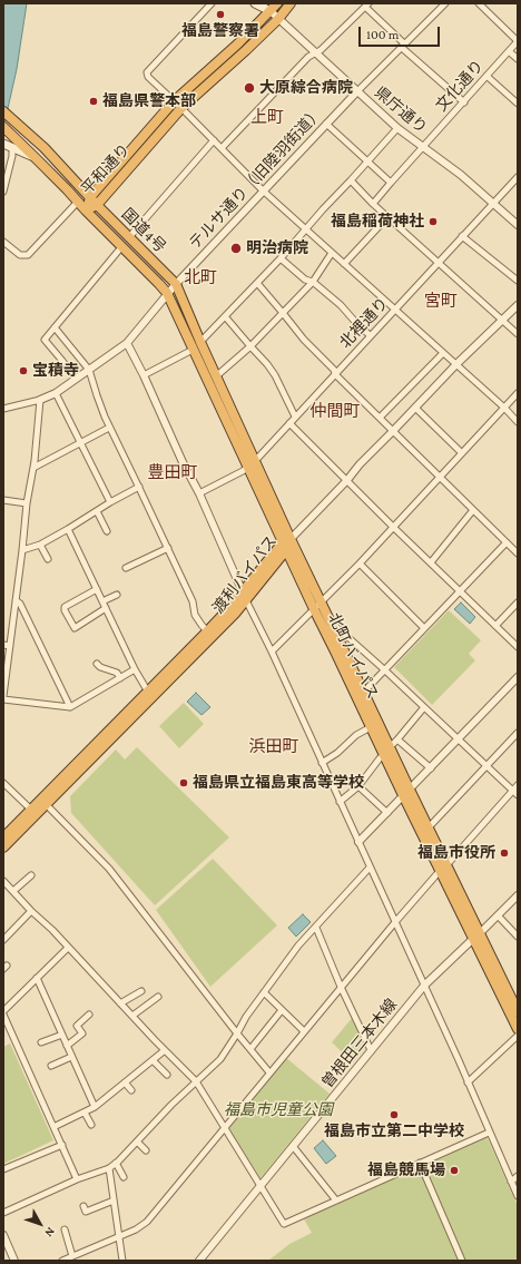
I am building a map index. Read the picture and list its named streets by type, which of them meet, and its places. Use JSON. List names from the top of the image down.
{
  "streets": {
    "highway": [
      "平和通り",
      "国道4号",
      "渡利バイパス",
      "北町バイパス"
    ],
    "main road": ["県庁通り"],
    "street": [
      "文化通り",
      "テルサ通り（旧陸羽街道）",
      "北裡通り",
      "曽根田三本木線"
    ]
  },
  "crossings": [
    ["文化通り", "県庁通り"],
    ["県庁通り", "平和通り"],
    ["県庁通り", "テルサ通り（旧陸羽街道）"],
    ["県庁通り", "北裡通り"],
    ["平和通り", "国道4号"],
    ["テルサ通り（旧陸羽街道）", "国道4号"],
    ["テルサ通り（旧陸羽街道）", "北町バイパス"],
    ["国道4号", "北町バイパス"],
    ["北裡通り", "北町バイパス"],
    ["渡利バイパス", "北町バイパス"],
    ["北町バイパス", "曽根田三本木線"]
  ],
  "districts": [
    "上町",
    "北町",
    "宮町",
    "仲間町",
    "豊田町",
    "浜田町"
  ],
  "parks": ["福島市児童公園"],
  "places": [
    "福島警察署",
    "大原綜合病院",
    "福島県警本部",
    "福島稲荷神社",
    "明治病院",
    "宝積寺",
    "福島県立福島東高等学校",
    "福島市役所",
    "福島市立第二中学校",
    "福島競馬場"
  ],
  "scale_bar": "100 m",
  "north": "bottom right"
}
